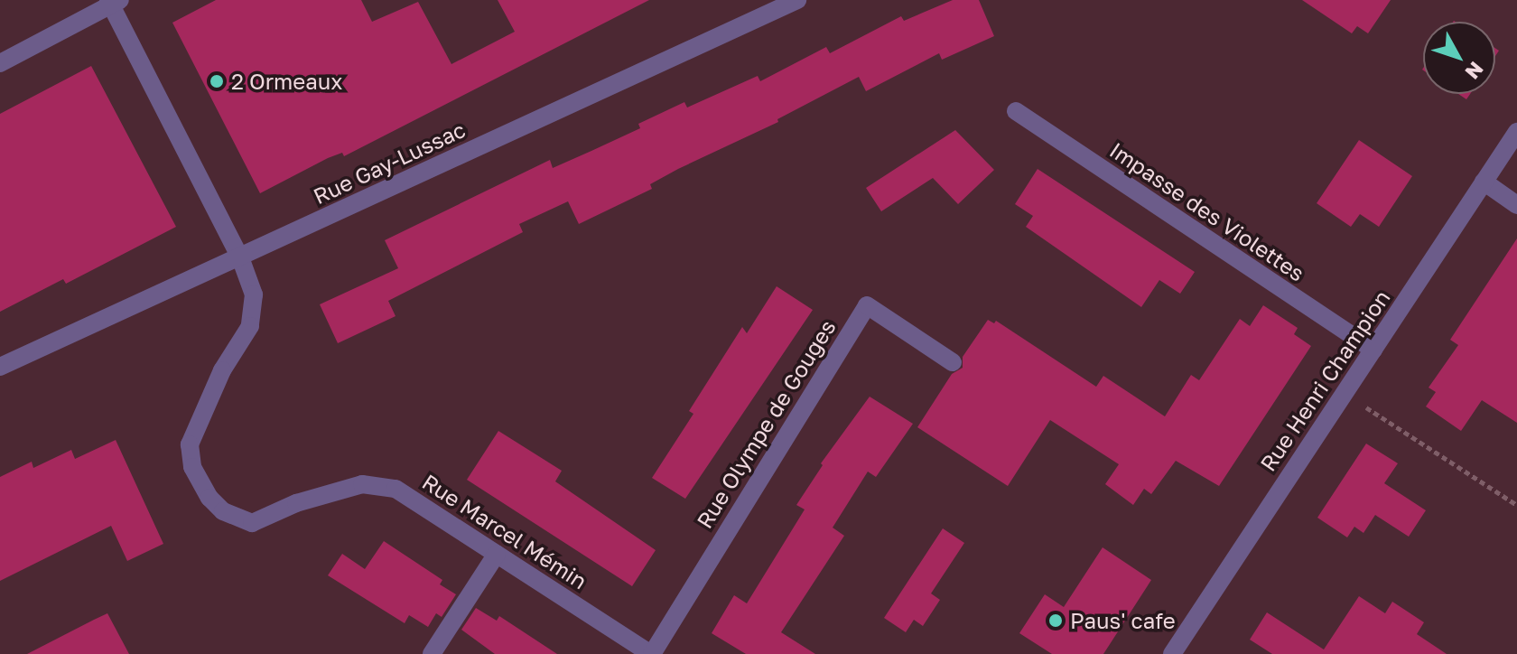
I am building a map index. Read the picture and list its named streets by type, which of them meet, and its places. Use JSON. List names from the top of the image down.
{
  "streets": {
    "street": [
      "Rue Gay-Lussac",
      "Impasse des Violettes",
      "Rue Henri Champion",
      "Rue Olympe de Gouges",
      "Rue Marcel Mémin"
    ]
  },
  "crossings": [
    ["Rue Gay-Lussac", "Rue Marcel Mémin"],
    ["Impasse des Violettes", "Rue Henri Champion"],
    ["Rue Olympe de Gouges", "Rue Marcel Mémin"]
  ],
  "places": ["2 Ormeaux", "Paus' cafe"],
  "north": "bottom right"
}
